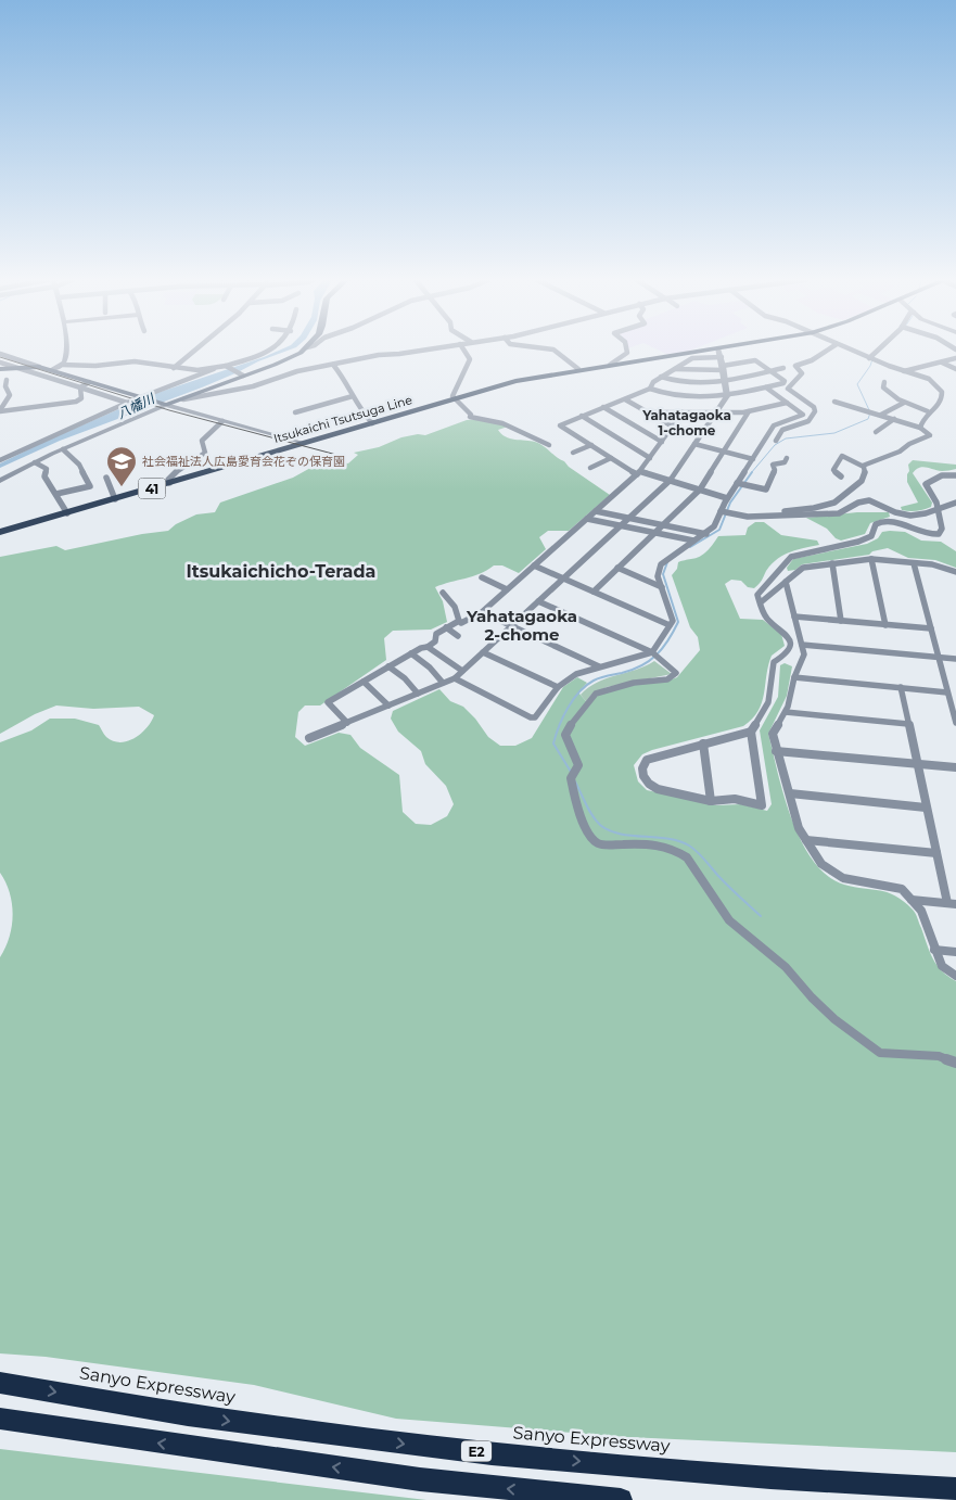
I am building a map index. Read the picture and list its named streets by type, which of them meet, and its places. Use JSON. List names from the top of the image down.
{
  "streets": {
    "highway": ["Sanyo Expressway", "E2"],
    "main road": ["Itsukaichi Tsutsuga Line", "41"]
  },
  "districts": ["Yahatagaoka 1-chome", "Itsukaichicho-Terada", "Yahatagaoka 2-chome"],
  "water": ["八幡川"],
  "places": {
    "school or university": ["社会福祉法人広島愛育会花ぞの保育園"]
  }
}
